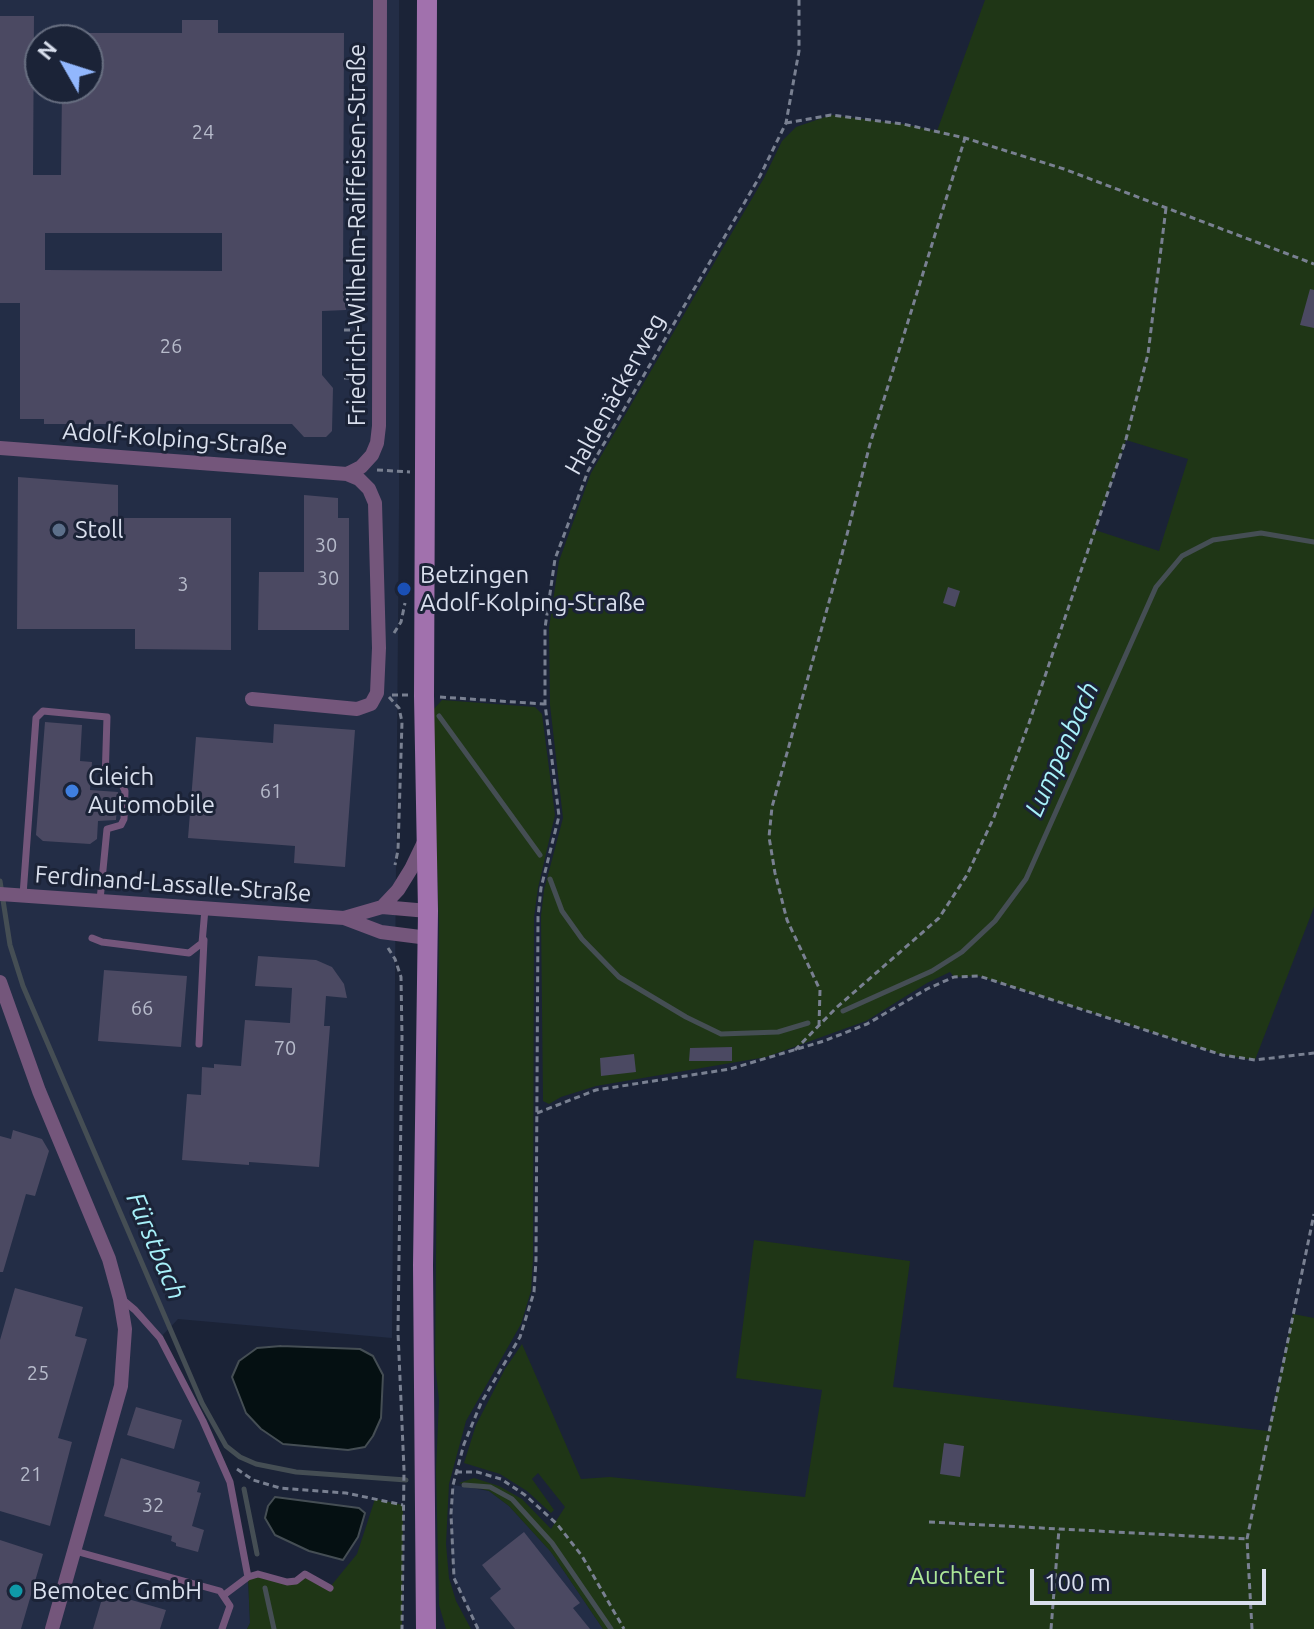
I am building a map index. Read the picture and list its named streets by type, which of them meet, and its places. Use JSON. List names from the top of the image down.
{
  "streets": {
    "street": ["Friedrich-Wilhelm-Raiffeisen-Straße", "Adolf-Kolping-Straße", "Ferdinand-Lassalle-Straße"],
    "path": ["Haldenäckerweg"]
  },
  "crossings": [
    ["Friedrich-Wilhelm-Raiffeisen-Straße", "Adolf-Kolping-Straße"]
  ],
  "water": ["Lumpenbach", "Fürstbach"],
  "parks": ["Auchtert"],
  "places": [
    "Stoll",
    "Betzingen Adolf-Kolping-Straße",
    "Gleich Automobile",
    "Bemotec GmbH"
  ],
  "house_numbers": [
    "24",
    "26",
    "30",
    "30",
    "3",
    "61",
    "66",
    "70",
    "25",
    "21",
    "32"
  ],
  "scale_bar": "100 m",
  "north": "top left"
}
